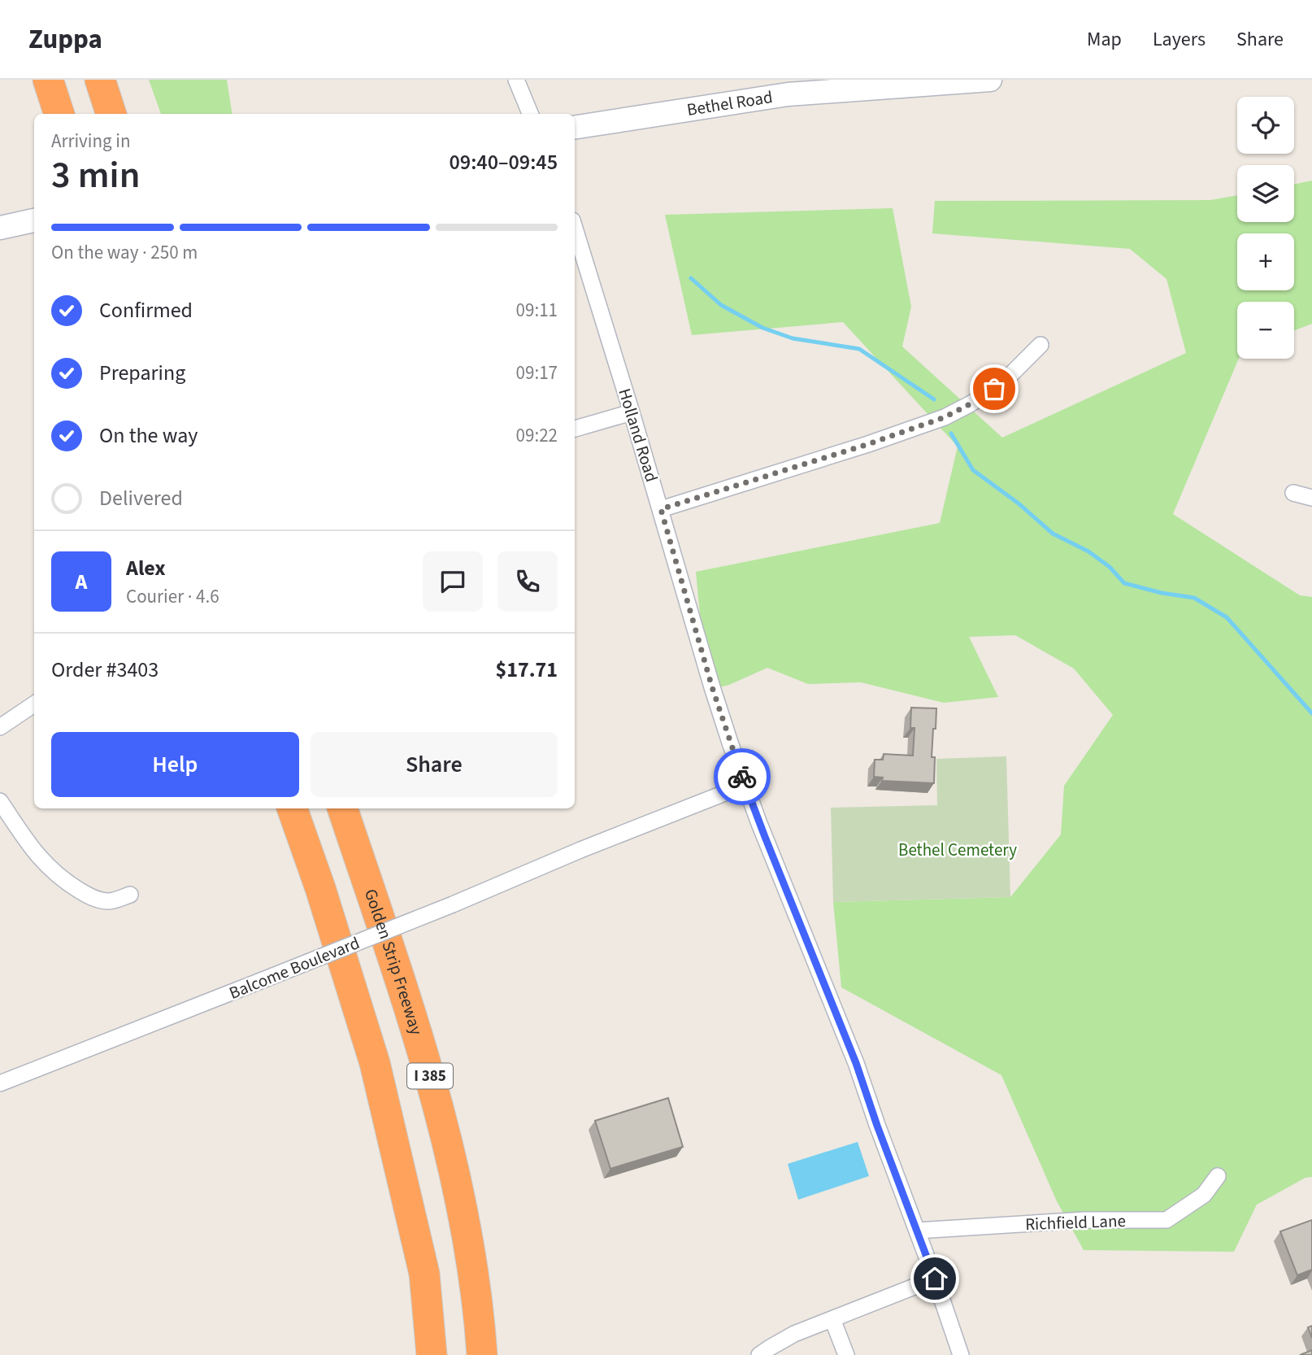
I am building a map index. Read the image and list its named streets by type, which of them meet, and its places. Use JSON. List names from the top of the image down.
{
  "streets": {
    "highway": ["Golden Strip Freeway", "I 385"],
    "street": [
      "Bethel Road",
      "Holland Road",
      "Balcome Boulevard",
      "Richfield Lane"
    ]
  },
  "crossings": [
    ["Holland Road", "Balcome Boulevard"],
    ["Holland Road", "Richfield Lane"]
  ],
  "parks": ["Bethel Cemetery"],
  "page": {
    "header": "Zuppa",
    "nav": ["Map", "Layers", "Share"],
    "map_buttons": ["+", "−"],
    "heading": ["3 min", "Arriving in", "09:40–09:45"],
    "panel": [
      "Alex",
      "Courier · 4.6",
      "Order #3403",
      "$17.71"
    ],
    "bar": "On the way · 250 m",
    "list": [
      ["Confirmed", "09:11"],
      ["Preparing", "09:17"],
      ["On the way", "09:22"],
      "Delivered"
    ],
    "round": "A",
    "buttons": ["Help", "Share"]
  }
}
